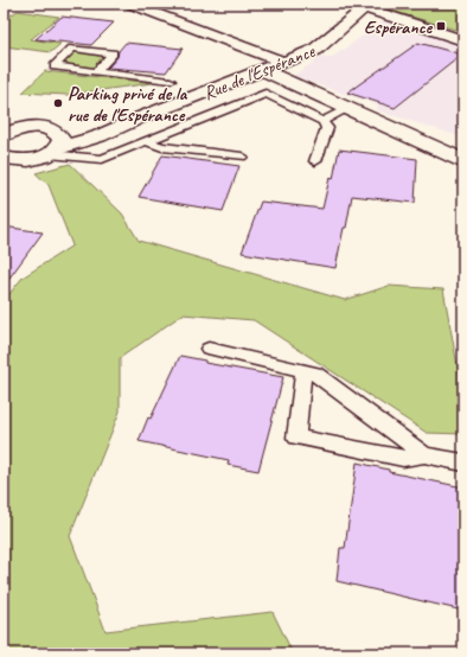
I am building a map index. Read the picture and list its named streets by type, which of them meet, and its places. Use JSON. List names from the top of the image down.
{
  "streets": {
    "street": ["Rue de l'Espérance"]
  },
  "places": {
    "transit": ["Espérance"],
    "other": ["Parking privé de la rue de l'Espérance"]
  }
}
